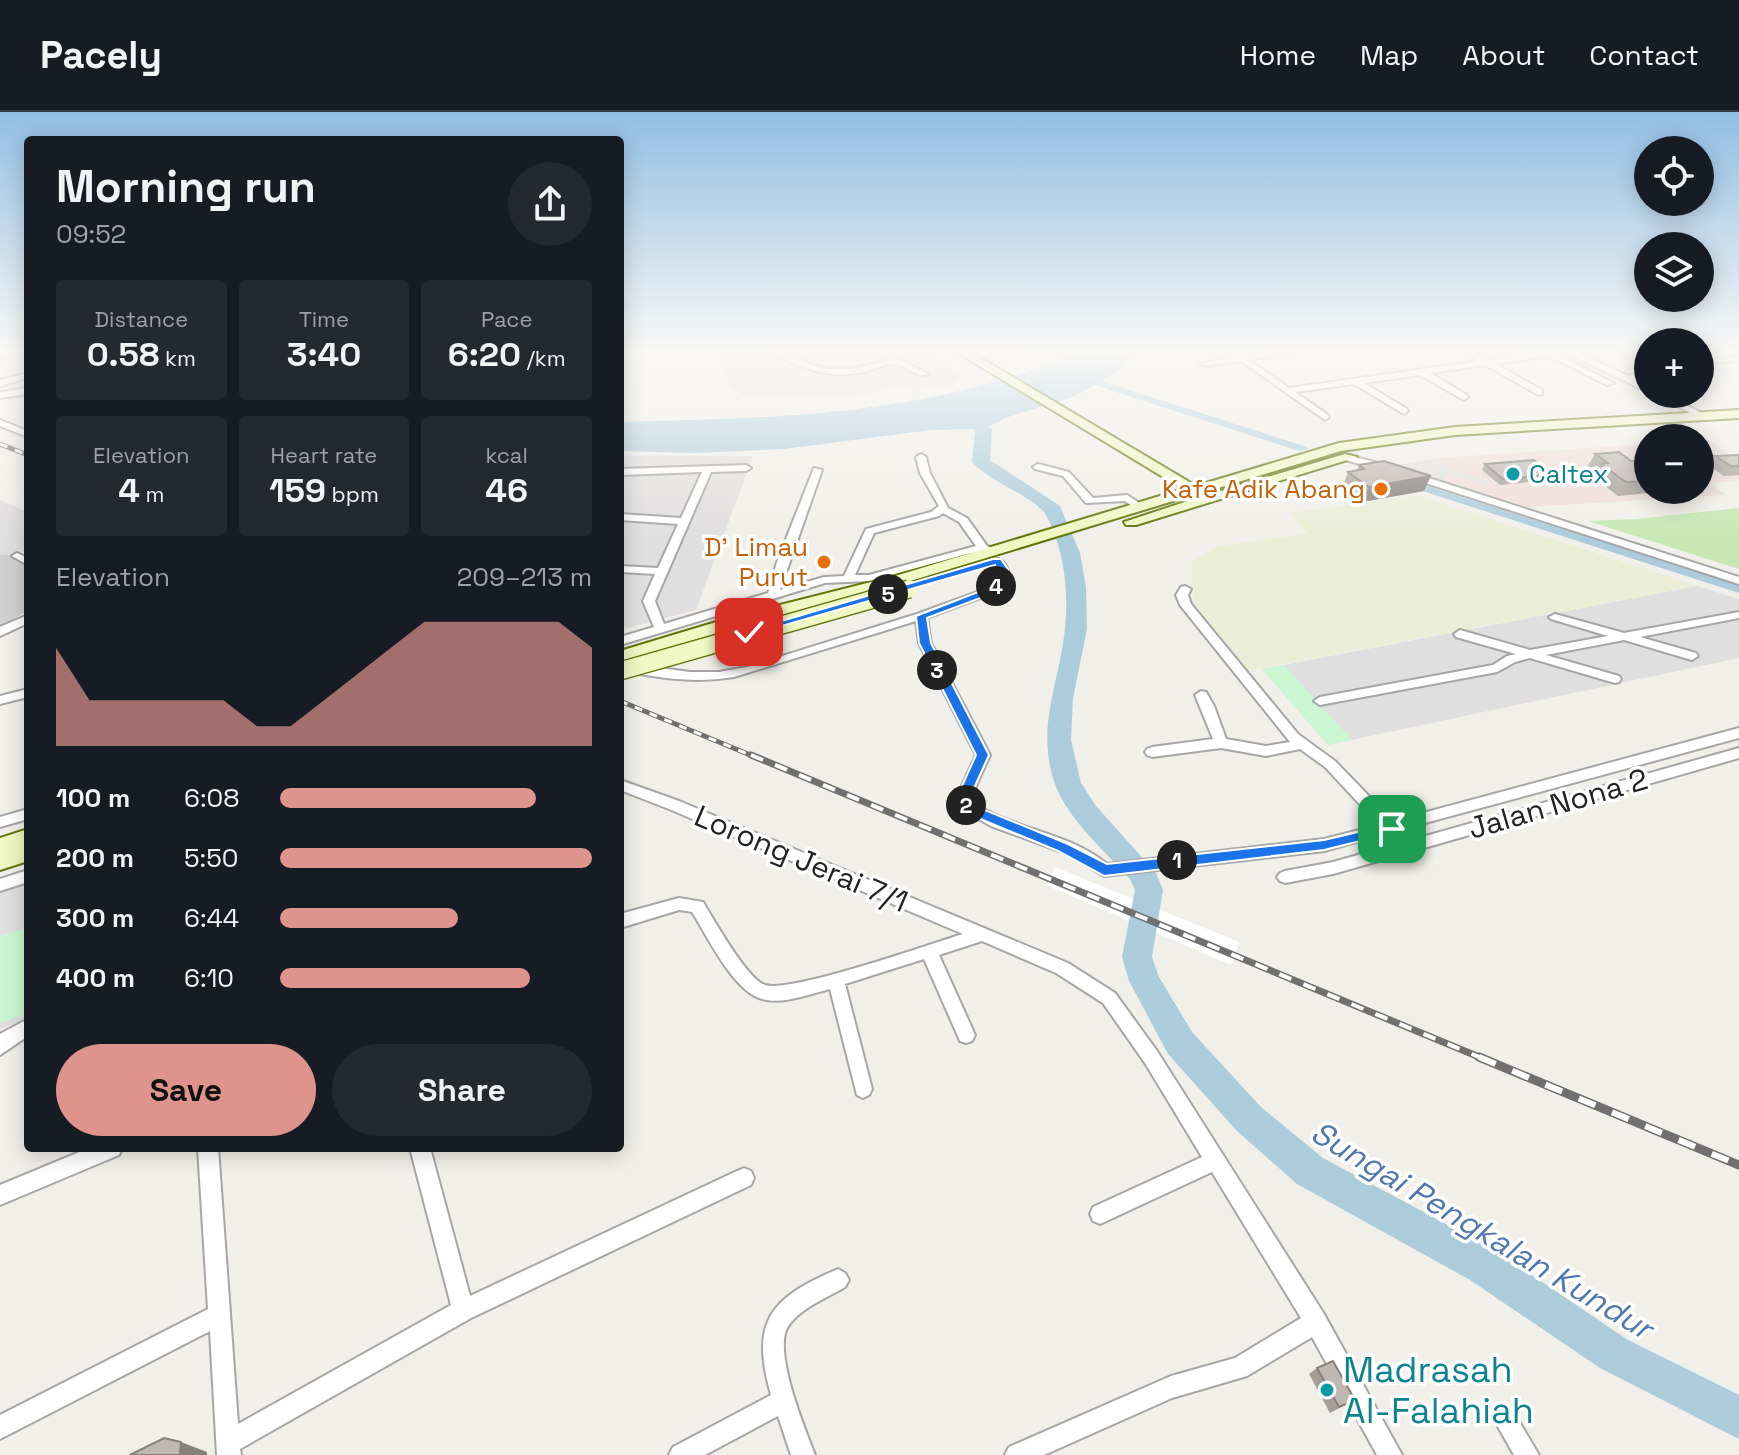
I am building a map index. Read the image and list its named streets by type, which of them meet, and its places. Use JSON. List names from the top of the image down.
{
  "streets": {
    "street": ["Jalan Nona 2", "Lorong Jerai 7/1"]
  },
  "water": ["Sungai Pengkalan Kundur"],
  "places": [
    "Caltex",
    "Kafe Adik Abang",
    "D' Limau Purut",
    "Madrasah Al-Falahiah"
  ],
  "page": {
    "header": "Pacely",
    "nav": [
      "Home",
      "Map",
      "About",
      "Contact"
    ],
    "map_buttons": ["+", "−"],
    "heading": ["Morning run", "09:52"],
    "stats": [
      ["Distance", "0.58 km"],
      ["Time", "3:40"],
      ["Pace", "6:20 /km"],
      ["Elevation", "4 m"],
      ["Heart rate", "159 bpm"],
      ["kcal", "46"]
    ],
    "chart": ["Elevation", "209–213 m"],
    "pins": [
      "4",
      "5",
      "3",
      "2",
      "1"
    ],
    "list": [
      {
        "name": "100 m",
        "note": "6:08"
      },
      {
        "name": "200 m",
        "note": "5:50"
      },
      {
        "name": "300 m",
        "note": "6:44"
      },
      {
        "name": "400 m",
        "note": "6:10"
      }
    ],
    "buttons": ["Save", "Share"]
  }
}
